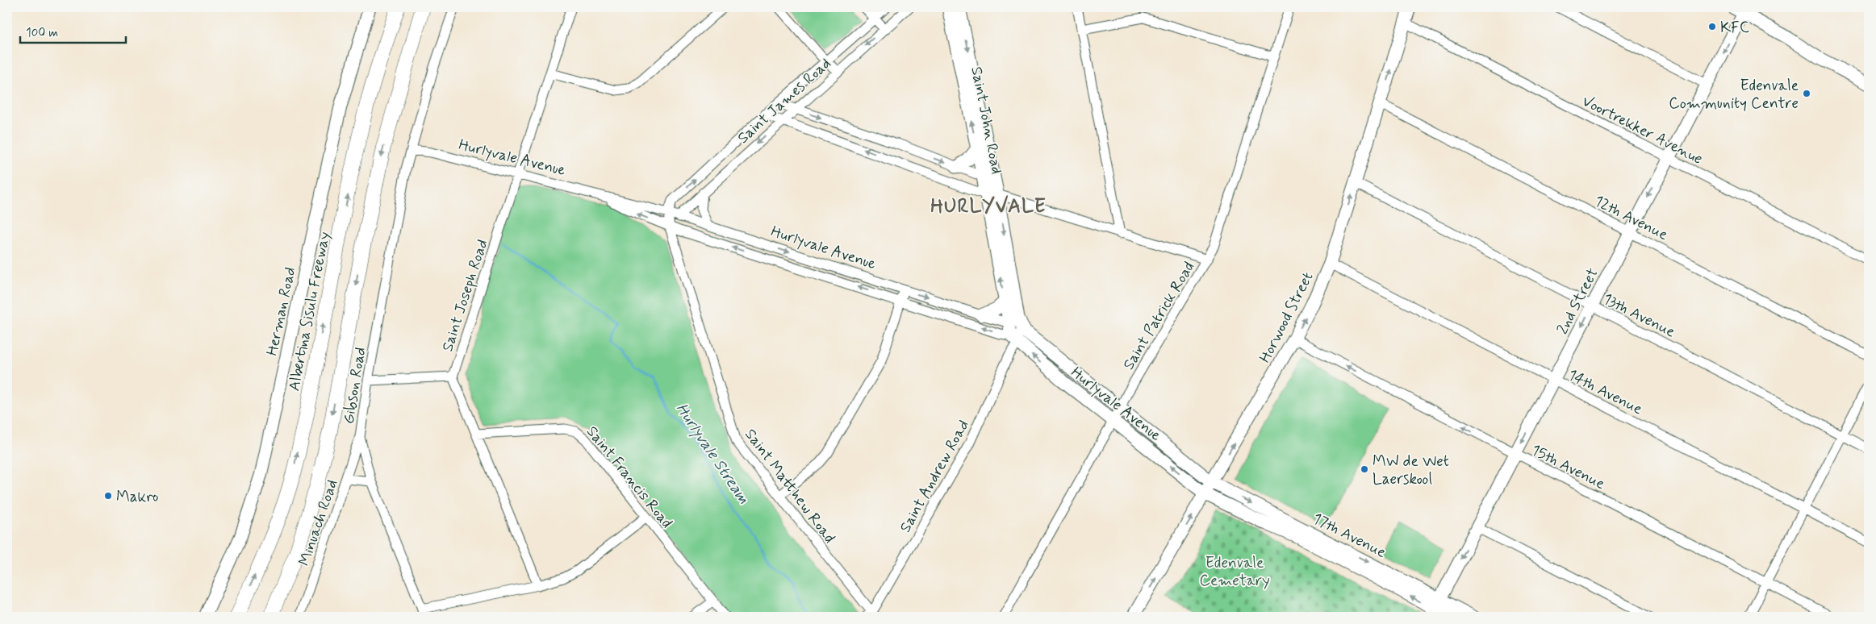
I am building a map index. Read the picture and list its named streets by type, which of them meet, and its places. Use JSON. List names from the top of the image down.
{
  "streets": {
    "highway": ["Albertina Sisulu Freeway"],
    "main road": [
      "Saint John Road",
      "Hurlyvale Avenue",
      "2nd Street",
      "Herman Road",
      "Horwood Street",
      "17th Avenue"
    ],
    "street": [
      "Saint James Road",
      "Voortrekker Avenue",
      "12th Avenue",
      "Saint Joseph Road",
      "13th Avenue",
      "Saint Patrick Road",
      "Gibson Road",
      "14th Avenue",
      "15th Avenue",
      "Saint Andrew Road",
      "Saint Francis Road",
      "Saint Matthew Road",
      "Minuach Road"
    ]
  },
  "crossings": [
    ["Saint James Road", "Hurlyvale Avenue"],
    ["Saint James Road", "Saint Matthew Road"],
    ["Saint John Road", "Hurlyvale Avenue"],
    ["Saint John Road", "Saint Andrew Road"],
    ["Voortrekker Avenue", "2nd Street"],
    ["Voortrekker Avenue", "Horwood Street"],
    ["Hurlyvale Avenue", "Saint Joseph Road"],
    ["Hurlyvale Avenue", "Saint Patrick Road"],
    ["Hurlyvale Avenue", "Horwood Street"],
    ["Hurlyvale Avenue", "Gibson Road"],
    ["Hurlyvale Avenue", "Saint Andrew Road"],
    ["Hurlyvale Avenue", "Saint Matthew Road"],
    ["Hurlyvale Avenue", "17th Avenue"],
    ["12th Avenue", "2nd Street"],
    ["12th Avenue", "Horwood Street"],
    ["2nd Street", "13th Avenue"],
    ["2nd Street", "14th Avenue"],
    ["2nd Street", "15th Avenue"],
    ["2nd Street", "17th Avenue"],
    ["13th Avenue", "Horwood Street"],
    ["Horwood Street", "14th Avenue"],
    ["Horwood Street", "15th Avenue"],
    ["Horwood Street", "17th Avenue"],
    ["Gibson Road", "Minuach Road"],
    ["Saint Andrew Road", "Saint Matthew Road"]
  ],
  "one_way": ["2nd Street", "Horwood Street", "15th Avenue"],
  "districts": ["HURLYVALE"],
  "water": ["Hurlyvale Stream"],
  "parks": ["Edenvale Cemetary"],
  "places": [
    "KFC",
    "Edenvale Community Centre",
    "MW de Wet Laerskool",
    "Makro"
  ],
  "scale_bar": "100 m"
}
